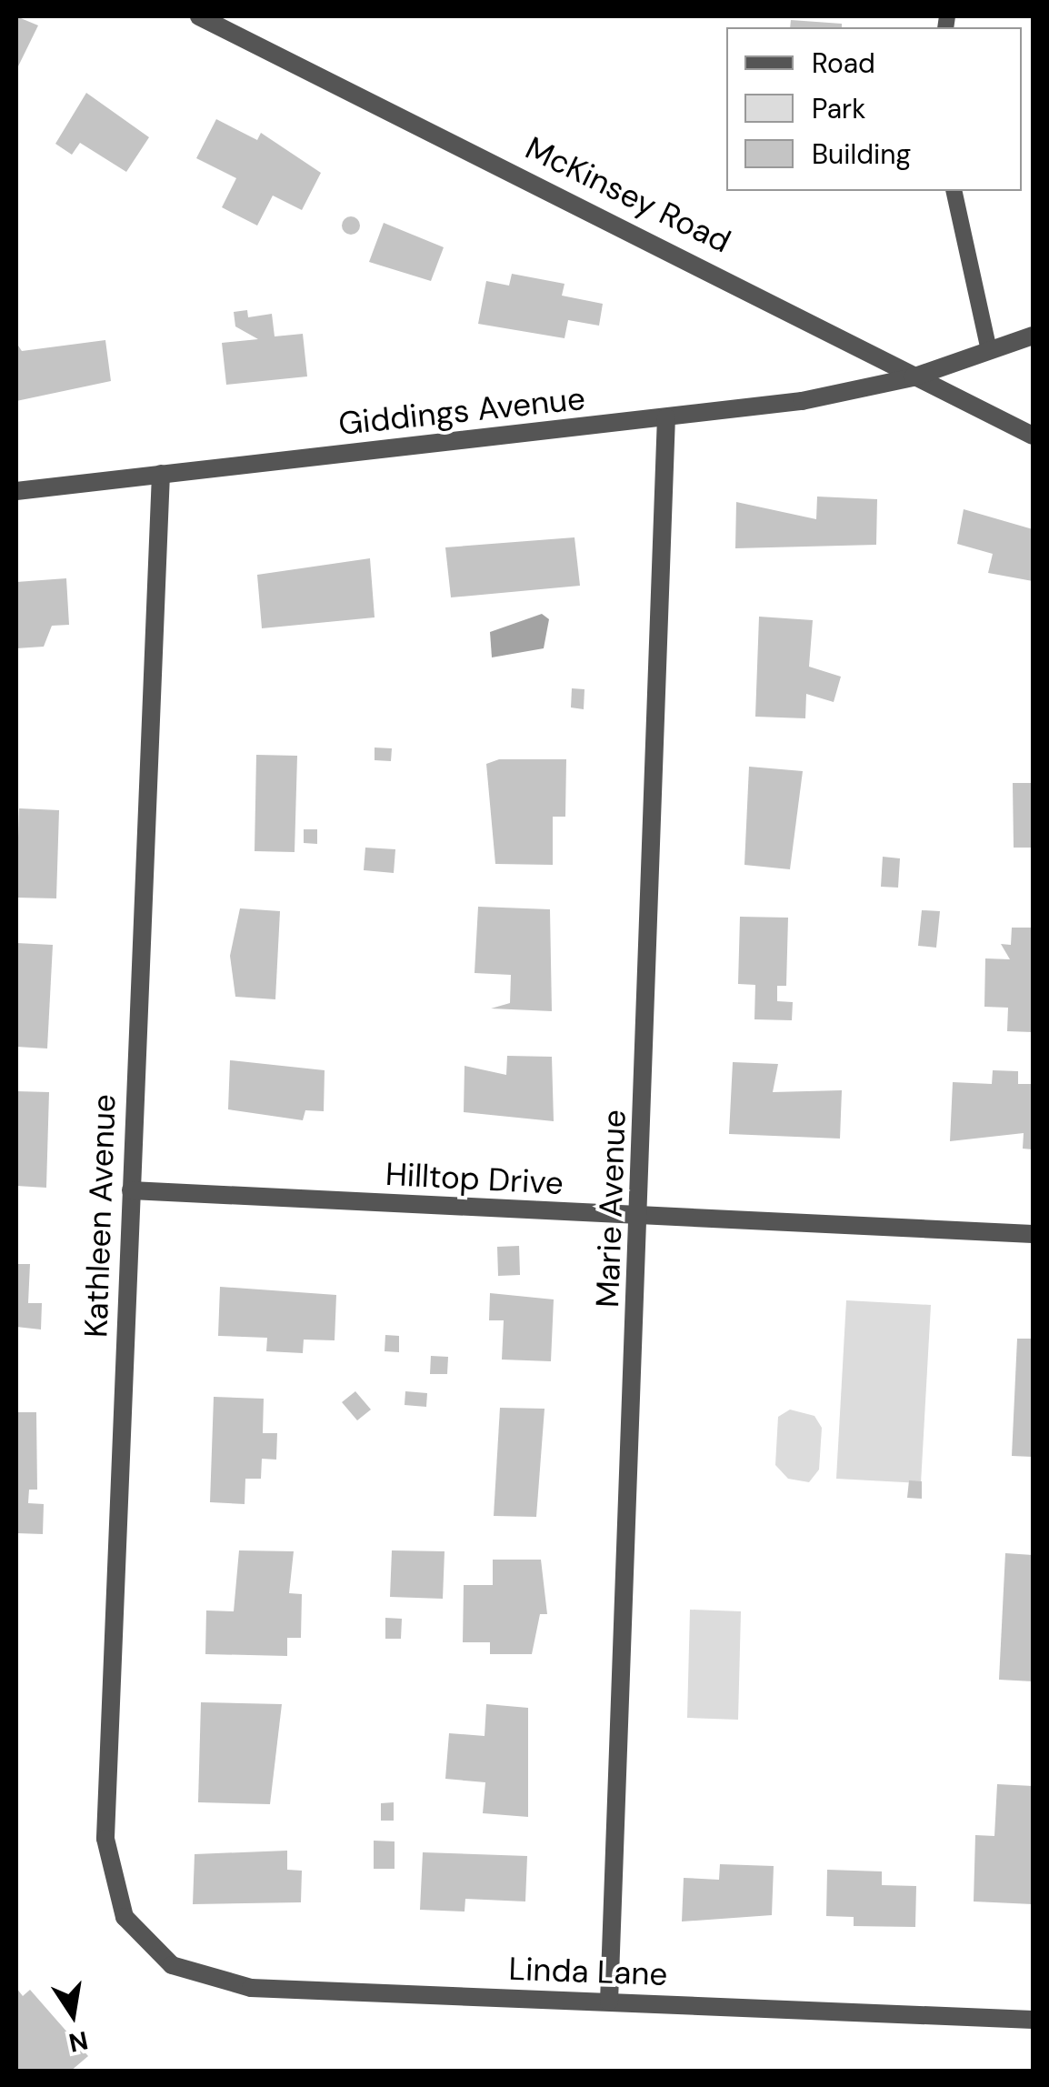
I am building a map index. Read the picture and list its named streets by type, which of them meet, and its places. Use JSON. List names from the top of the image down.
{
  "streets": {
    "street": [
      "McKinsey Road",
      "Giddings Avenue",
      "Hilltop Drive",
      "Marie Avenue",
      "Kathleen Avenue",
      "Linda Lane"
    ]
  },
  "crossings": [
    ["McKinsey Road", "Giddings Avenue"],
    ["Giddings Avenue", "Marie Avenue"],
    ["Giddings Avenue", "Kathleen Avenue"],
    ["Hilltop Drive", "Marie Avenue"],
    ["Hilltop Drive", "Kathleen Avenue"],
    ["Marie Avenue", "Linda Lane"],
    ["Kathleen Avenue", "Linda Lane"]
  ],
  "legend": ["Road", "Park", "Building"],
  "north": "bottom"
}
